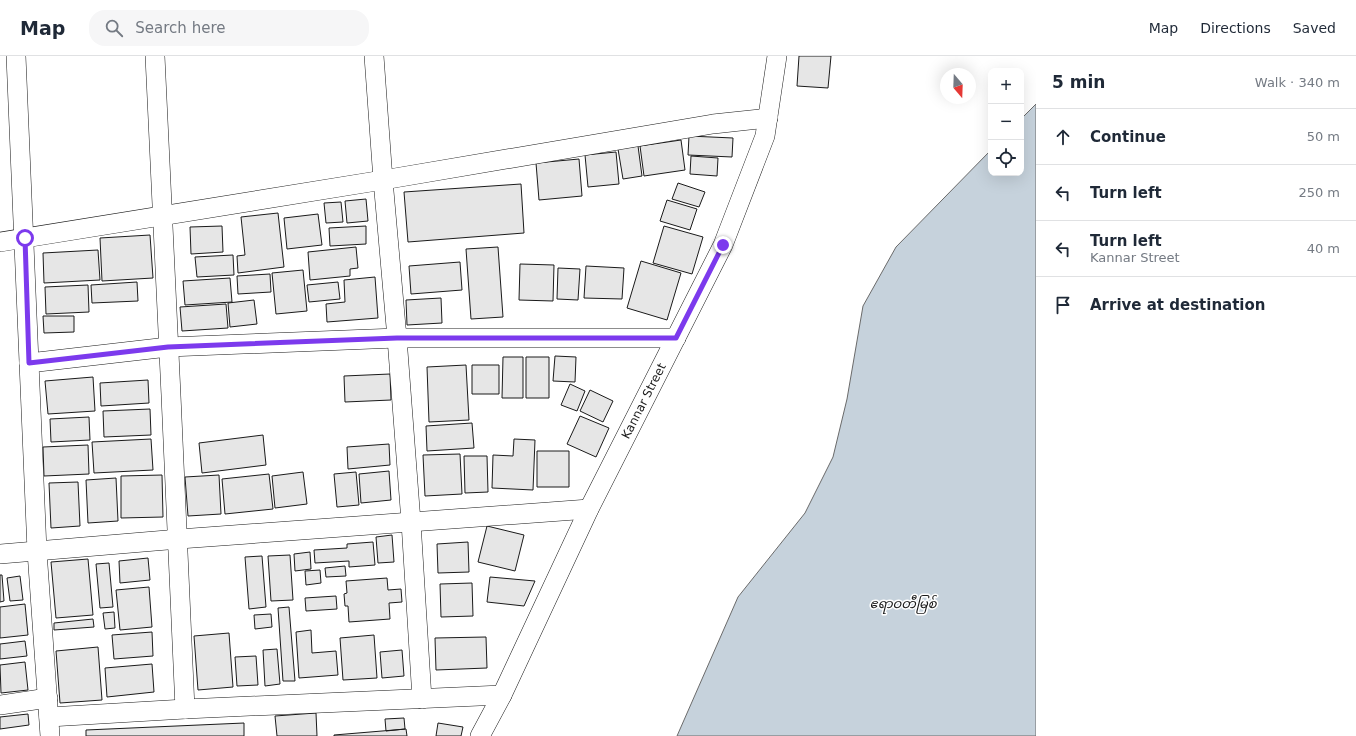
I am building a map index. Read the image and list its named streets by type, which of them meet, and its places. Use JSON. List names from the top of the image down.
{
  "streets": {
    "street": ["Kannar Street"]
  },
  "water": ["ဧရာဝတီမြစ်"],
  "north": "bottom",
  "page": {
    "header": "Map",
    "search": "Search here",
    "nav": ["Map", "Directions", "Saved"],
    "heading": ["5 min", "Walk · 340 m"],
    "map_buttons": ["+", "−"],
    "list": [
      ["Continue", "50 m"],
      ["Turn left", "250 m"],
      ["Turn left", "Kannar Street", "40 m"],
      "Arrive at destination"
    ]
  }
}
